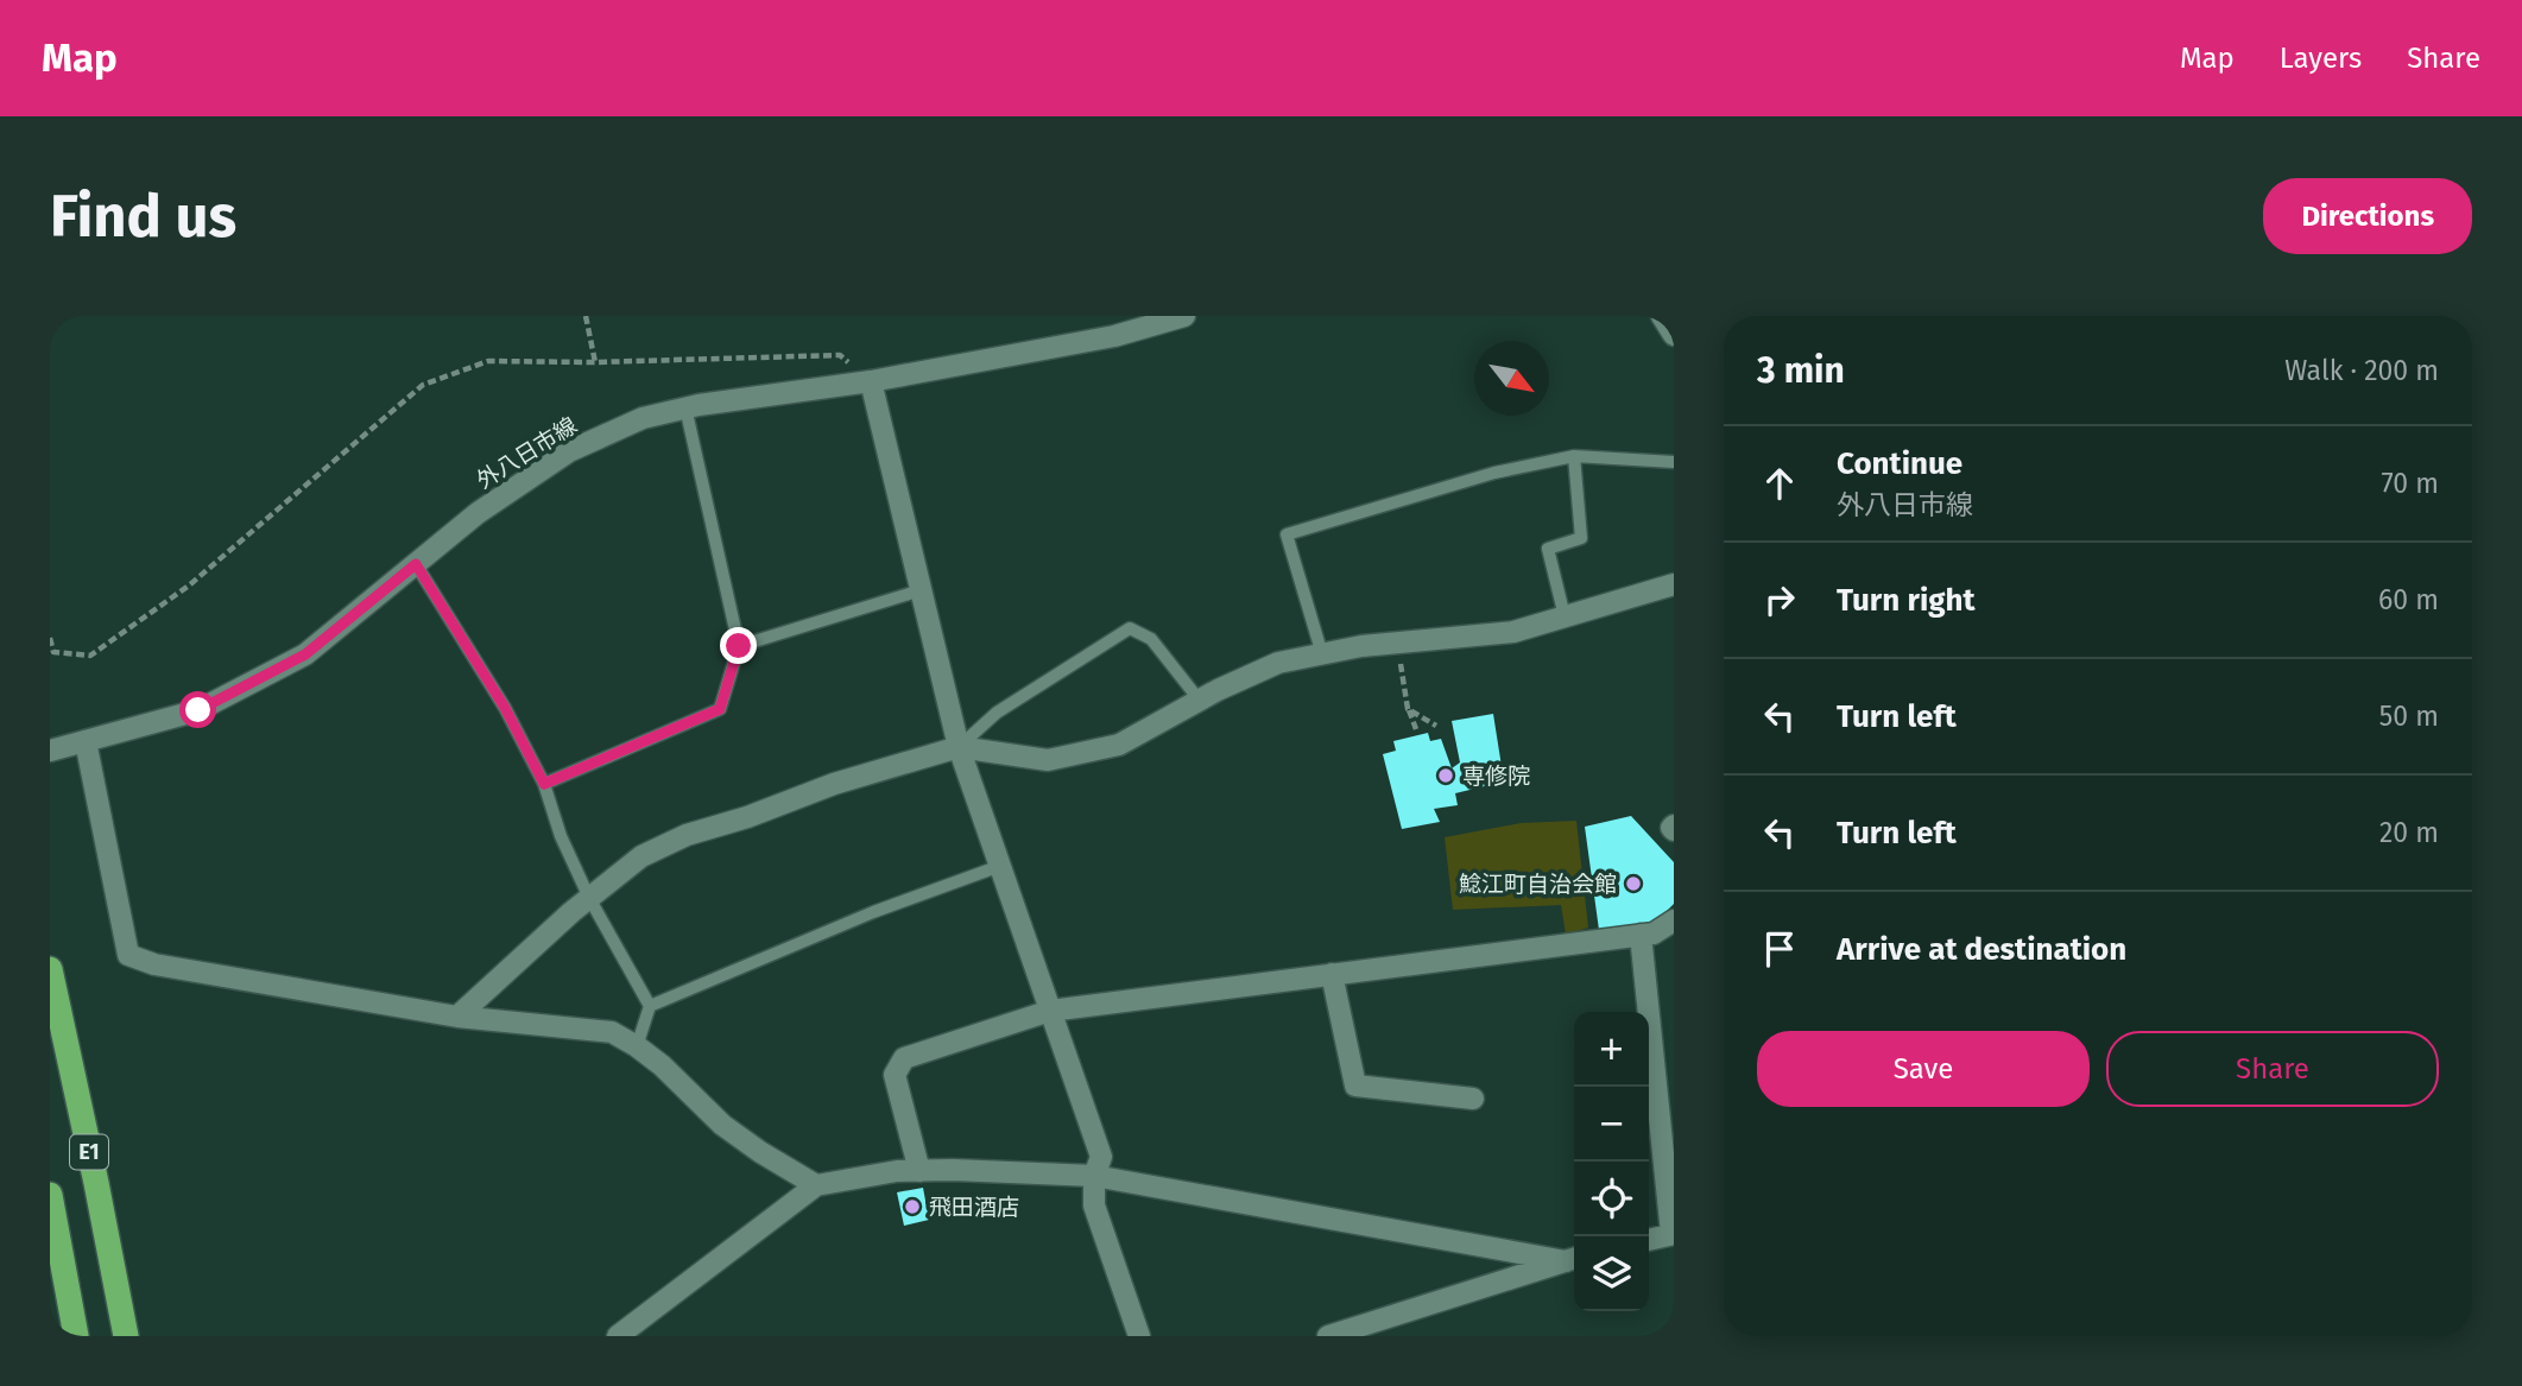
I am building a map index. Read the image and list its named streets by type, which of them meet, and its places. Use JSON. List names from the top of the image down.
{
  "streets": {
    "highway": ["E1"],
    "street": ["外八日市線"]
  },
  "places": ["専修院", "鯰江町自治会館", "飛田酒店"],
  "north": "bottom right",
  "page": {
    "header": "Map",
    "nav": ["Map", "Layers", "Share"],
    "buttons": [
      "Directions",
      ["Save", "Share"]
    ],
    "title": "Find us",
    "heading": ["3 min", "Walk · 200 m"],
    "list": [
      ["Continue", "外八日市線", "70 m"],
      ["Turn right", "60 m"],
      ["Turn left", "50 m"],
      ["Turn left", "20 m"],
      "Arrive at destination"
    ],
    "map_buttons": ["+", "−"]
  }
}
